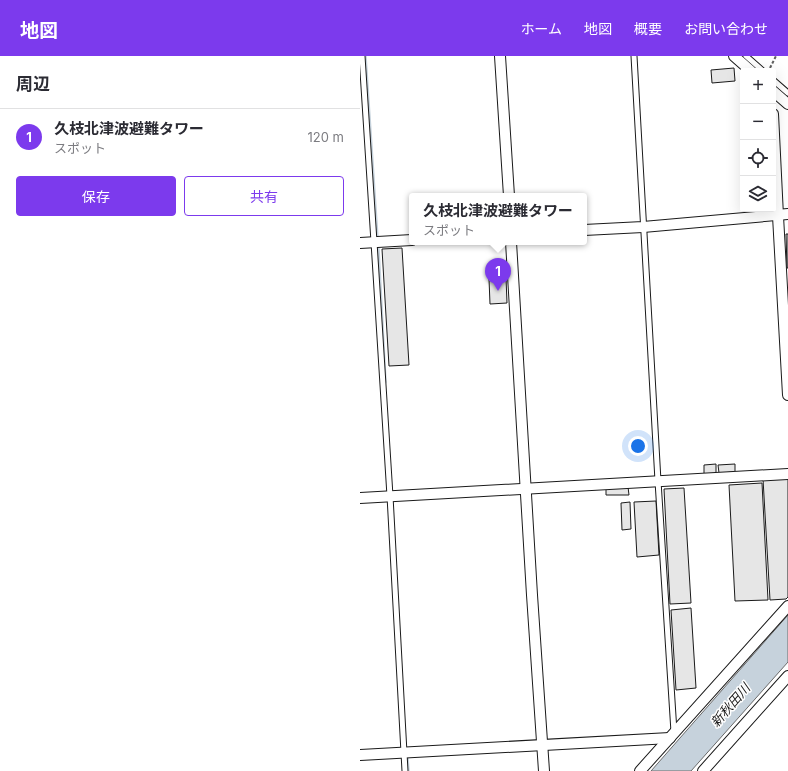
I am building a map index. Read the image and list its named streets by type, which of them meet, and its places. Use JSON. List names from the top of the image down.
{
  "water": ["新秋田川"],
  "page": {
    "header": "地図",
    "nav": [
      "ホーム",
      "地図",
      "概要",
      "お問い合わせ"
    ],
    "heading": "周辺",
    "map_buttons": ["+", "−"],
    "list": [
      {
        "mark": "1",
        "name": "久枝北津波避難タワー",
        "note": "スポット",
        "value": "120 m"
      }
    ],
    "buttons": ["保存", "共有"],
    "popup": ["久枝北津波避難タワー", "スポット"],
    "pins": "1"
  }
}
